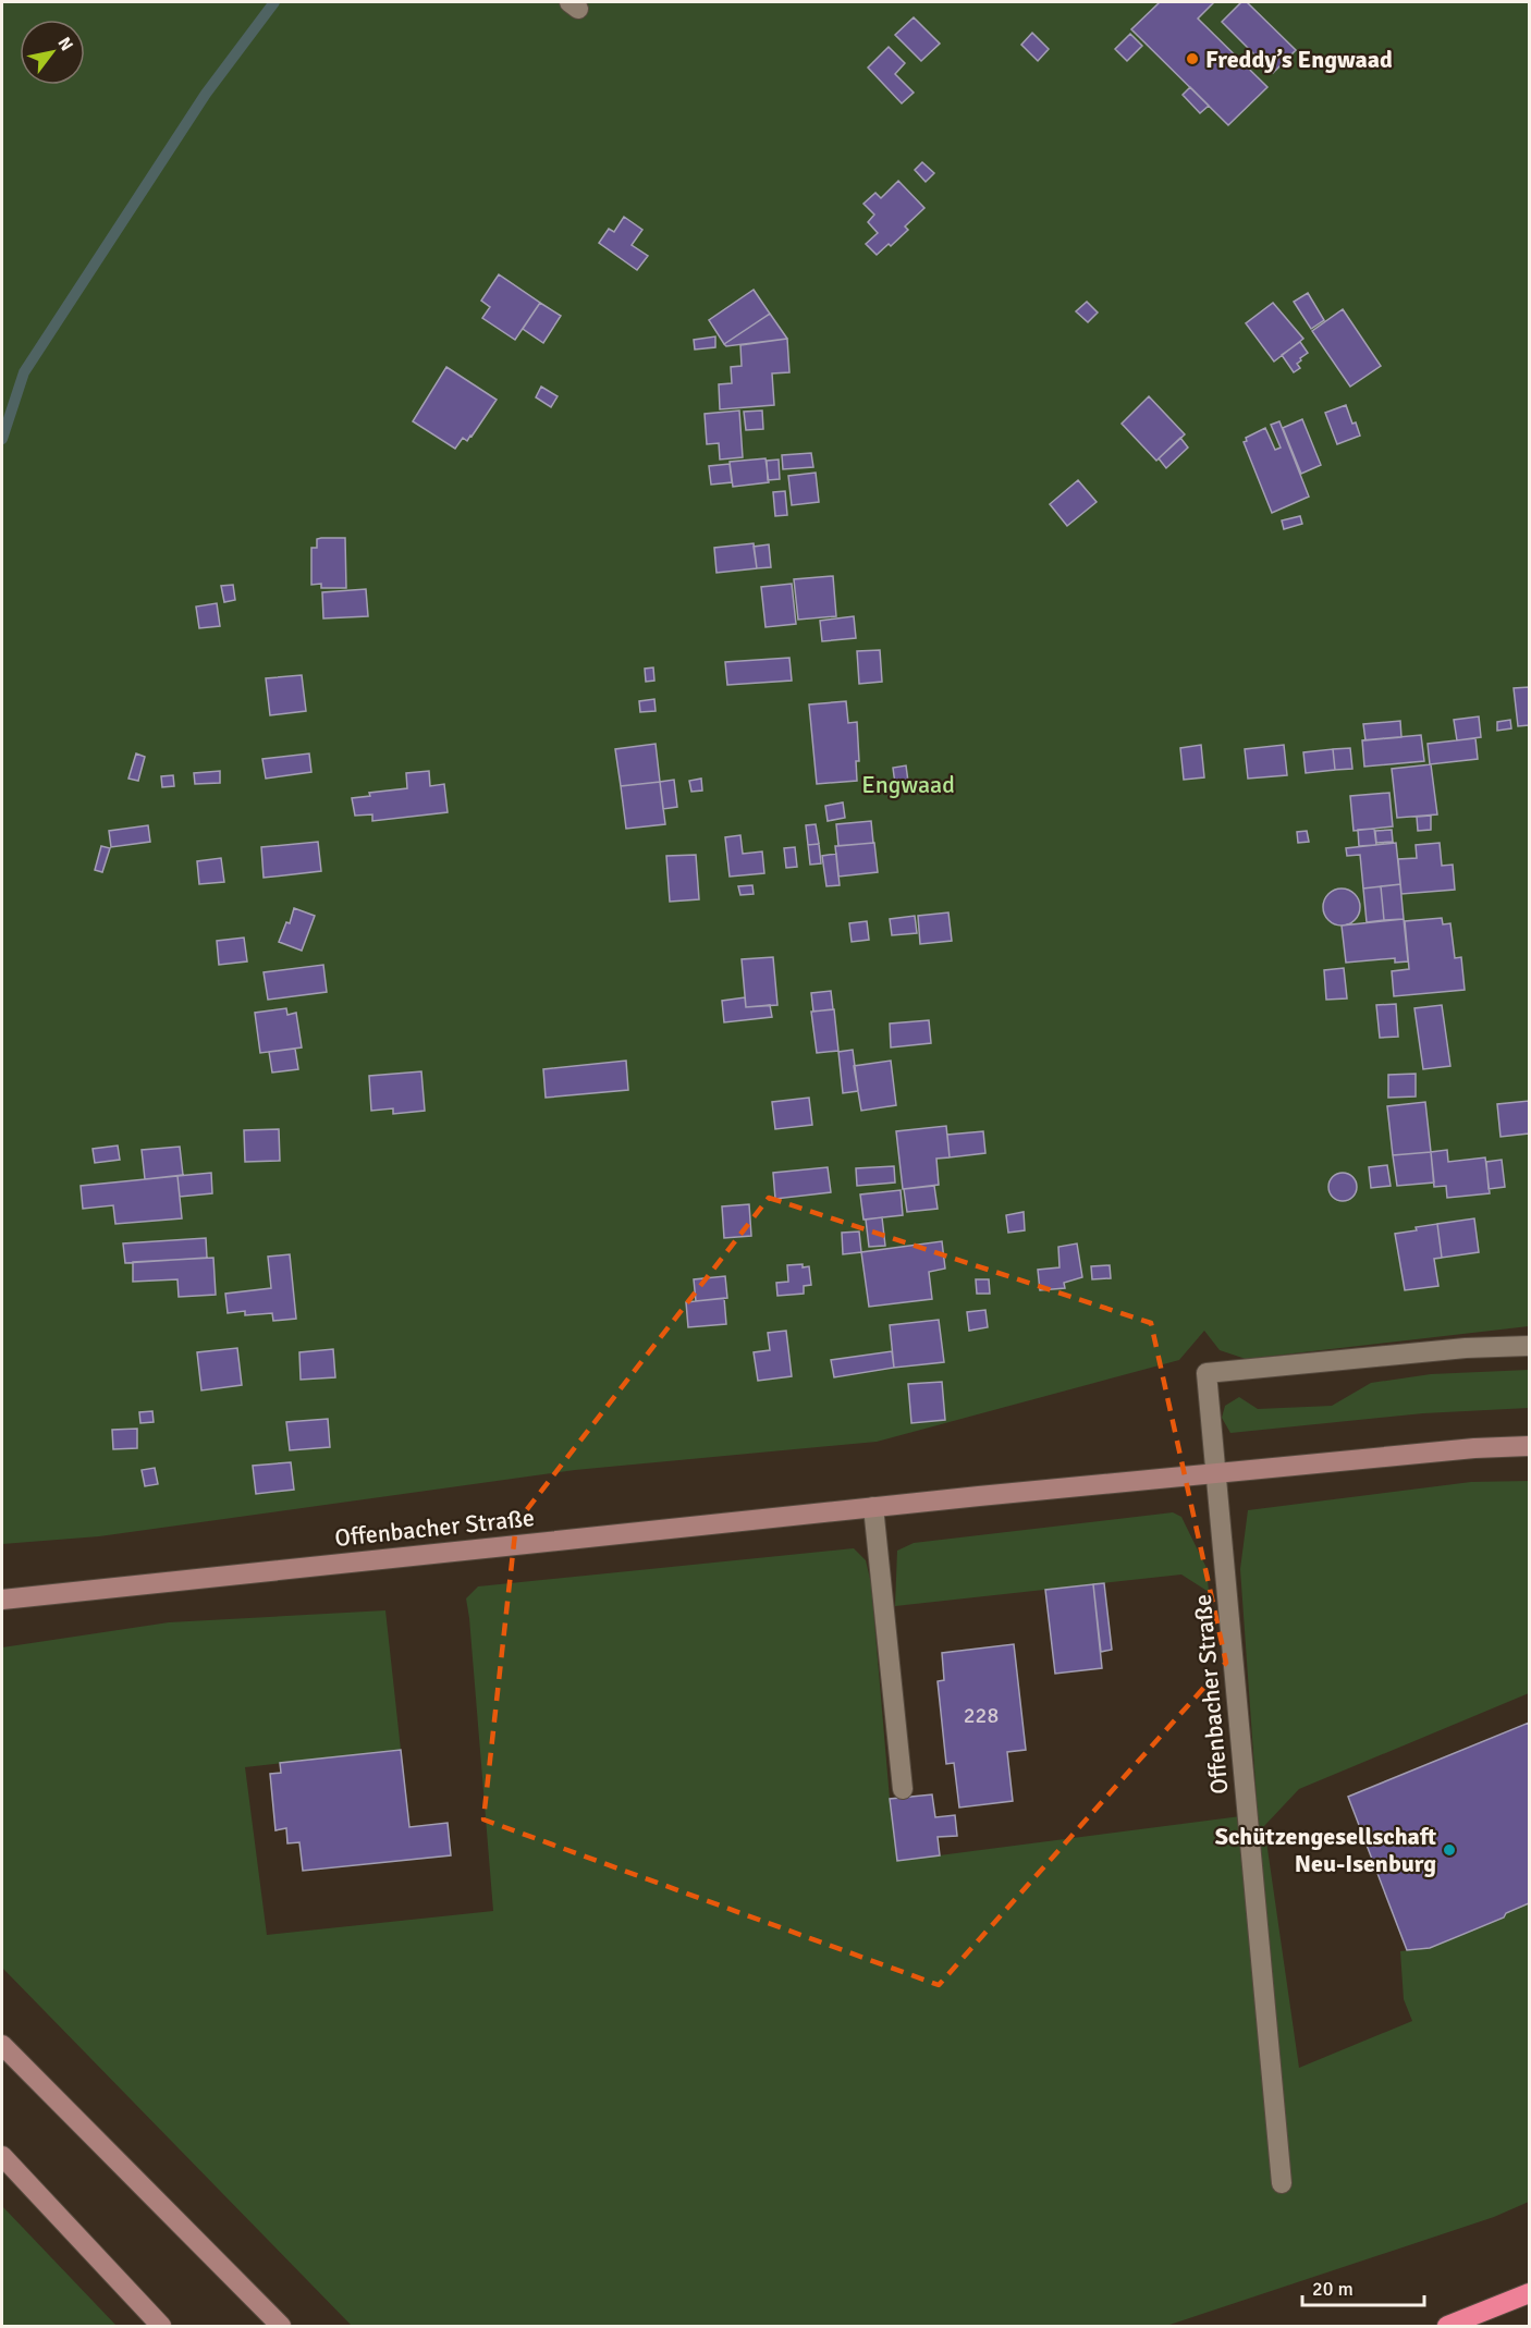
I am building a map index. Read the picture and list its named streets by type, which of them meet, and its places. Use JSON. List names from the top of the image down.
{
  "streets": {
    "main road": ["Offenbacher Straße"]
  },
  "parks": ["Engwaad"],
  "places": ["Freddy’s Engwaad", "Schützengesellschaft Neu-Isenburg"],
  "house_numbers": ["228"],
  "scale_bar": "20 m",
  "north": "top right"
}
